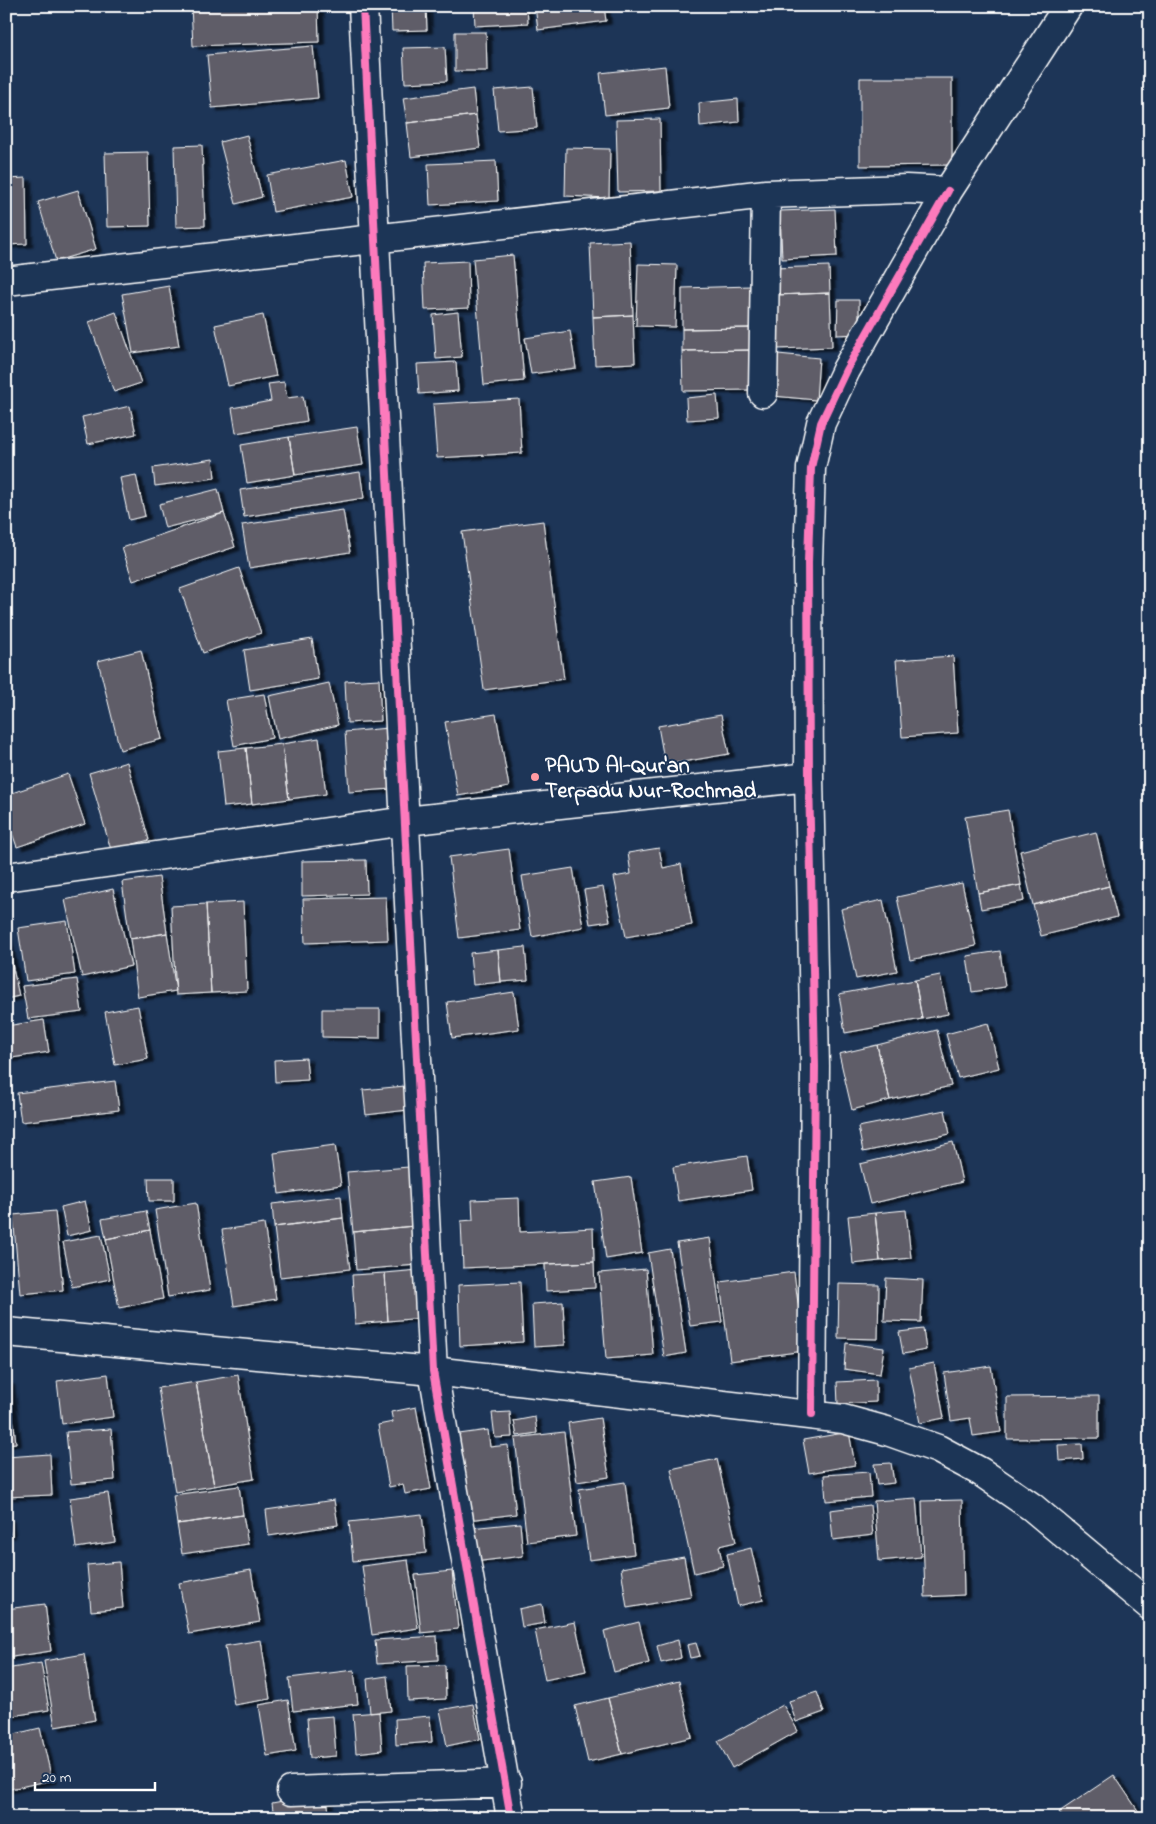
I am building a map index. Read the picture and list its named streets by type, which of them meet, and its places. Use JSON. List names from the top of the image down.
{
  "places": ["PAUD Al-Qur'an Terpadu Nur-Rochmad"],
  "scale_bar": "20 m"
}
